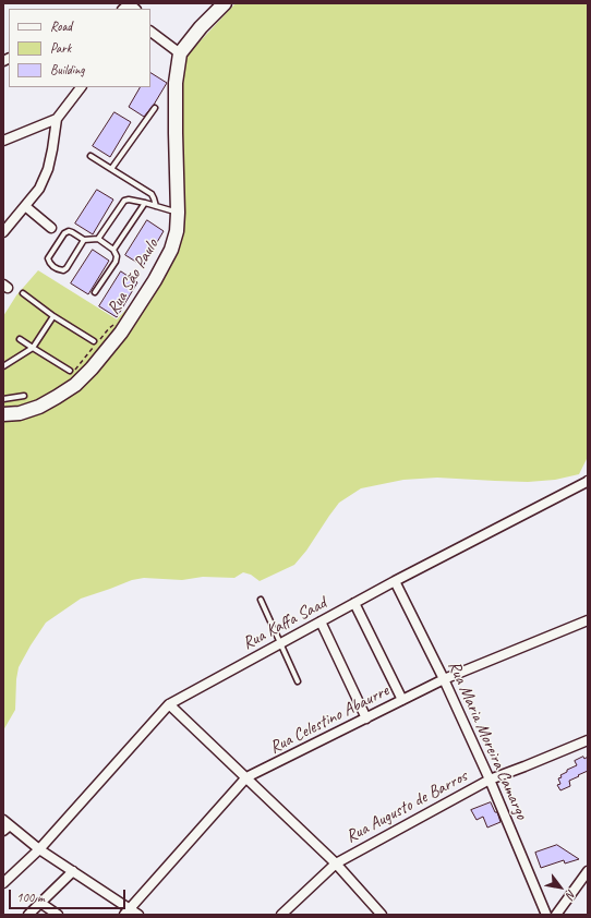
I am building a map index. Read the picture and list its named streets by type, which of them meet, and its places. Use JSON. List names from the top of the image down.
{
  "streets": {
    "street": [
      "Rua São Paulo",
      "Rua Kaffa Saad",
      "Rua Celestino Abaurre",
      "Rua Maria Moreira Camargo",
      "Rua Augusto de Barros"
    ]
  },
  "crossings": [
    ["Rua Kaffa Saad", "Rua Maria Moreira Camargo"],
    ["Rua Celestino Abaurre", "Rua Maria Moreira Camargo"],
    ["Rua Maria Moreira Camargo", "Rua Augusto de Barros"]
  ],
  "legend": ["Road", "Park", "Building"],
  "scale_bar": "100 m",
  "north": "bottom right"
}
